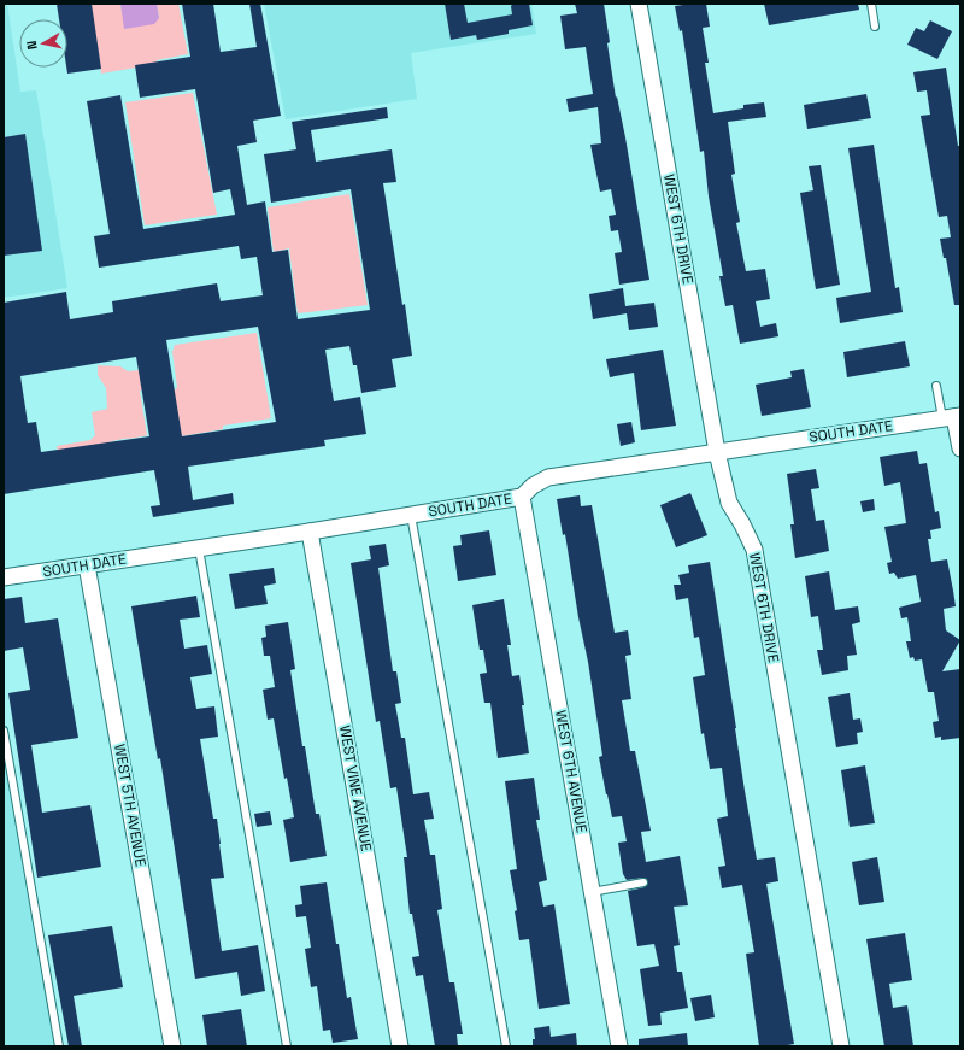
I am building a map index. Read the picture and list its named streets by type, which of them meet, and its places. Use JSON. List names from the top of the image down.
{
  "streets": {
    "street": [
      "WEST 6TH DRIVE",
      "SOUTH DATE",
      "WEST 6TH AVENUE",
      "WEST VINE AVENUE",
      "WEST 5TH AVENUE"
    ]
  },
  "crossings": [
    ["WEST 6TH DRIVE", "SOUTH DATE"],
    ["SOUTH DATE", "WEST 6TH AVENUE"],
    ["SOUTH DATE", "WEST VINE AVENUE"],
    ["SOUTH DATE", "WEST 5TH AVENUE"]
  ],
  "north": "left"
}
